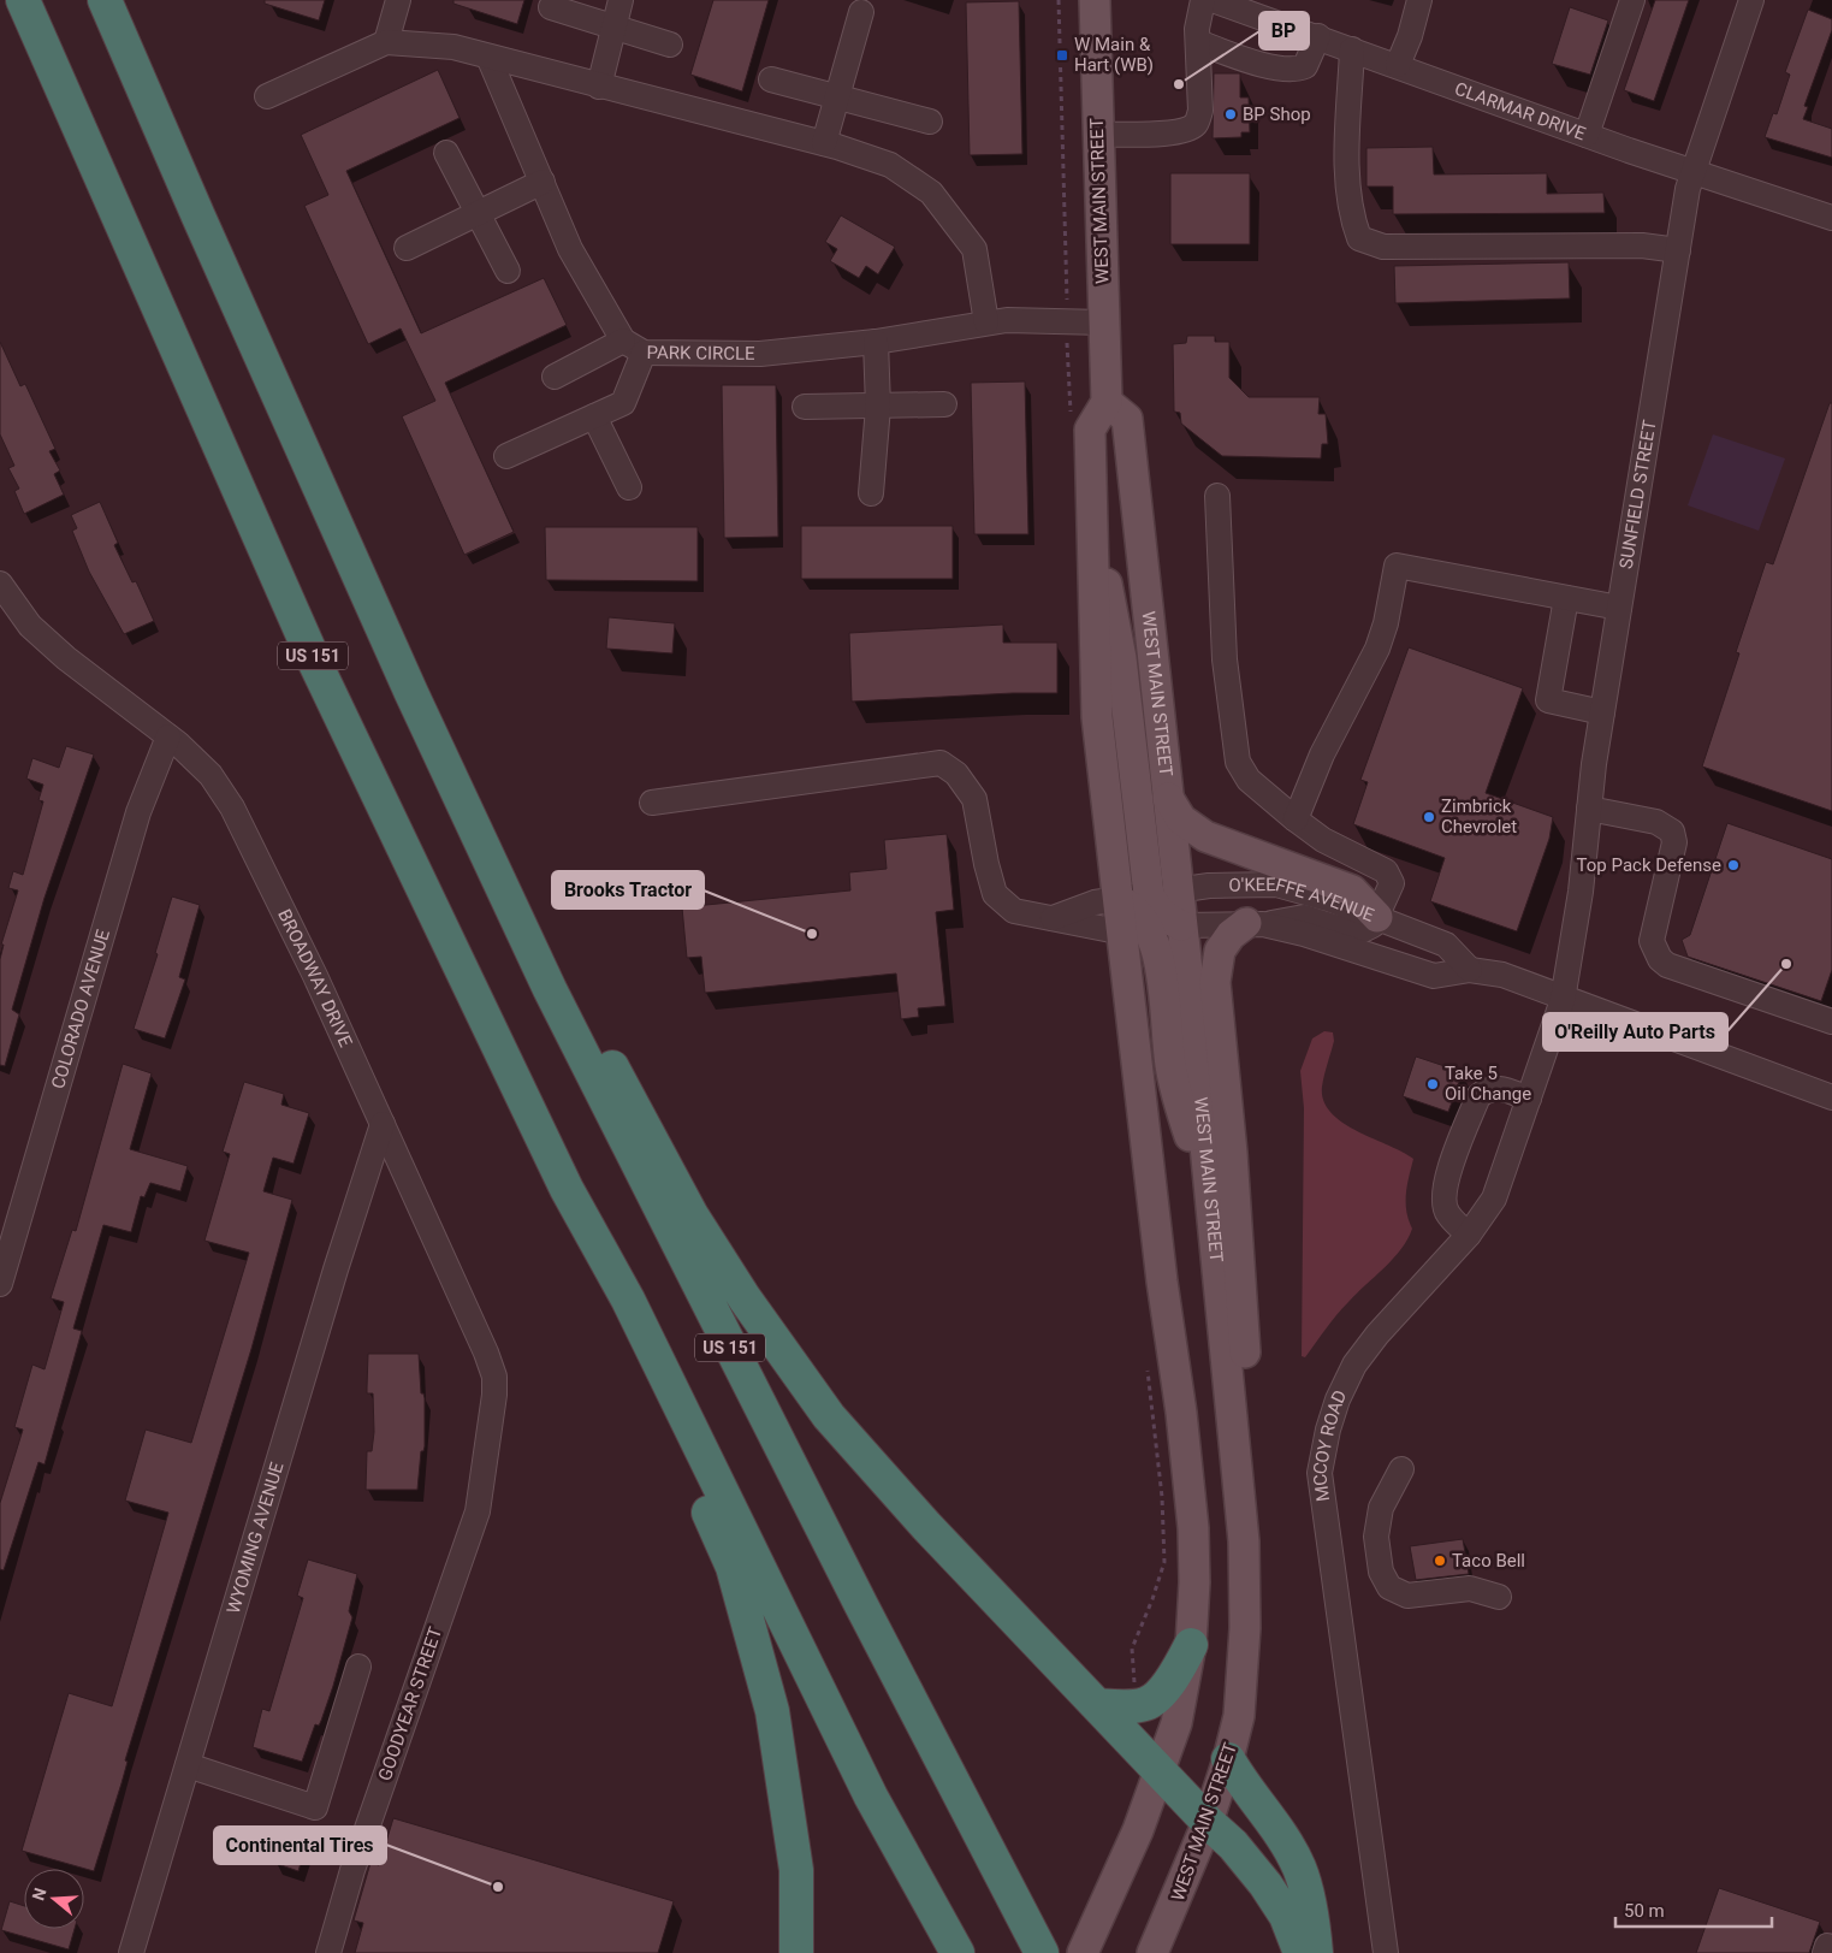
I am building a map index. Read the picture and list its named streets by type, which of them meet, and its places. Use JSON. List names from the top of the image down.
{
  "streets": {
    "highway": ["US 151"],
    "main road": ["WEST MAIN STREET"],
    "street": [
      "CLARMAR DRIVE",
      "PARK CIRCLE",
      "SUNFIELD STREET",
      "O'KEEFFE AVENUE",
      "BROADWAY DRIVE",
      "COLORADO AVENUE",
      "MCCOY ROAD",
      "WYOMING AVENUE",
      "GOODYEAR STREET"
    ]
  },
  "crossings": [
    ["CLARMAR DRIVE", "SUNFIELD STREET"],
    ["WEST MAIN STREET", "PARK CIRCLE"],
    ["WEST MAIN STREET", "O'KEEFFE AVENUE"],
    ["SUNFIELD STREET", "O'KEEFFE AVENUE"],
    ["SUNFIELD STREET", "MCCOY ROAD"],
    ["O'KEEFFE AVENUE", "MCCOY ROAD"],
    ["BROADWAY DRIVE", "COLORADO AVENUE"],
    ["BROADWAY DRIVE", "WYOMING AVENUE"],
    ["BROADWAY DRIVE", "GOODYEAR STREET"]
  ],
  "places": {
    "transit": ["W Main & Hart (WB)"],
    "other": [
      "BP",
      "BP Shop",
      "Zimbrick Chevrolet",
      "Top Pack Defense",
      "Brooks Tractor",
      "O'Reilly Auto Parts",
      "Take 5 Oil Change",
      "Taco Bell",
      "Continental Tires"
    ]
  },
  "scale_bar": "50 m",
  "north": "left"
}
